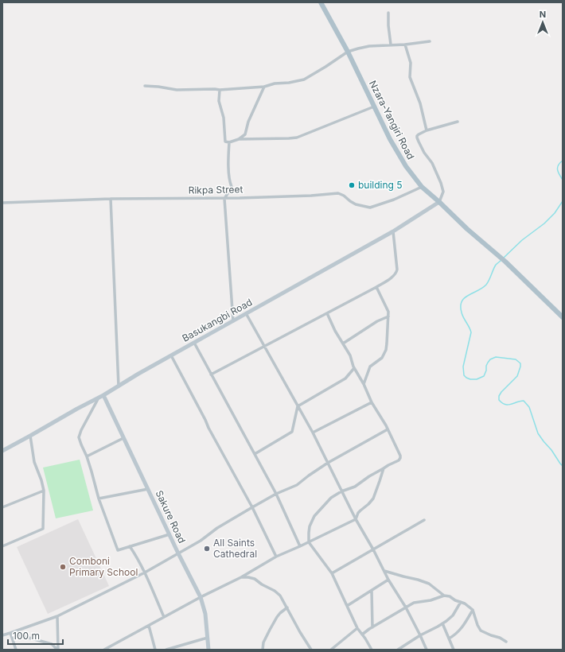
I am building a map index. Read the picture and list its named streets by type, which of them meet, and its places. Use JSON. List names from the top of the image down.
{
  "streets": {
    "main road": ["Nzara-Yangiri Road"],
    "street": ["Rikpa Street", "Basukangbi Road", "Sakure Road"]
  },
  "crossings": [
    ["Nzara-Yangiri Road", "Rikpa Street"],
    ["Nzara-Yangiri Road", "Basukangbi Road"],
    ["Basukangbi Road", "Sakure Road"]
  ],
  "places": ["building 5", "All Saints Cathedral", "Comboni Primary School"],
  "scale_bar": "100 m",
  "north": "top"
}
